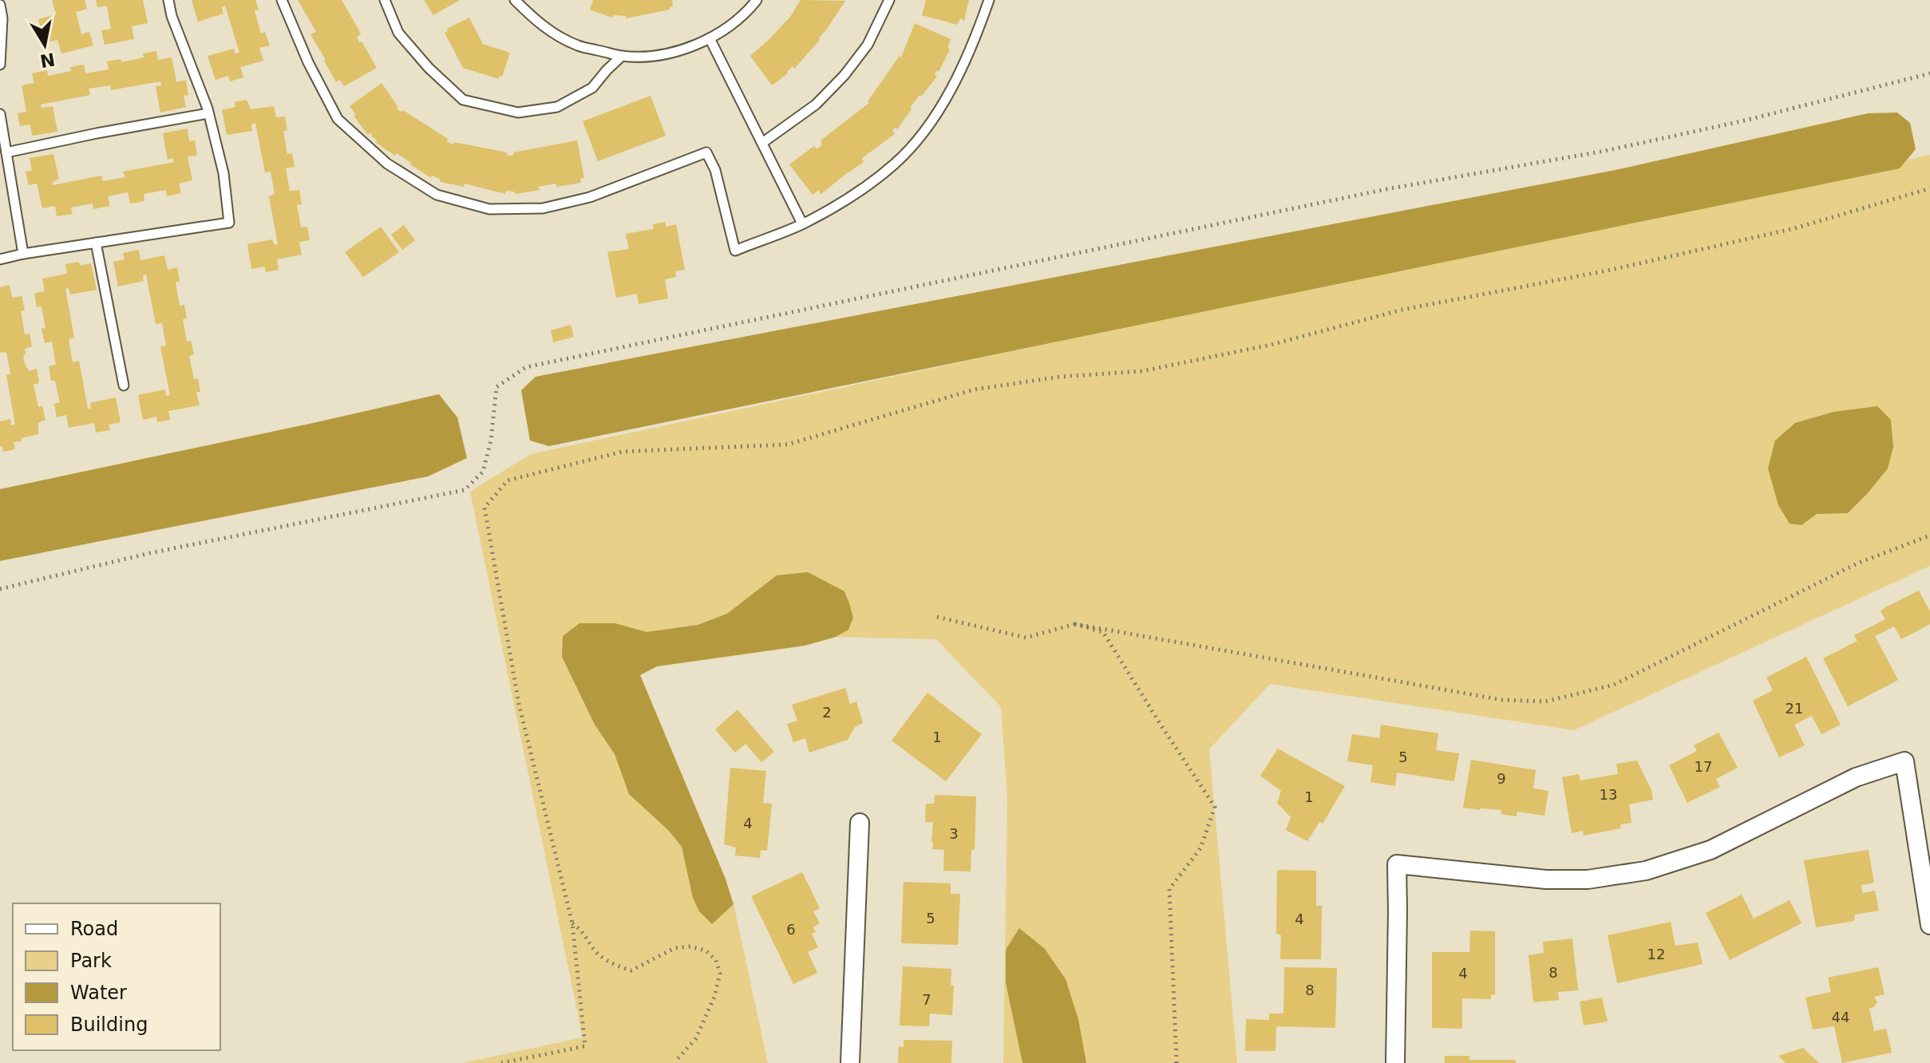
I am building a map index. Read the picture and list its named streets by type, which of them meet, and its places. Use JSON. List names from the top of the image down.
{
  "house_numbers": [
    "21",
    "2",
    "1",
    "5",
    "17",
    "9",
    "13",
    "1",
    "4",
    "3",
    "5",
    "4",
    "6",
    "12",
    "8",
    "4",
    "8",
    "7",
    "44"
  ],
  "legend": [
    "Road",
    "Park",
    "Water",
    "Building"
  ],
  "north": "bottom"
}
